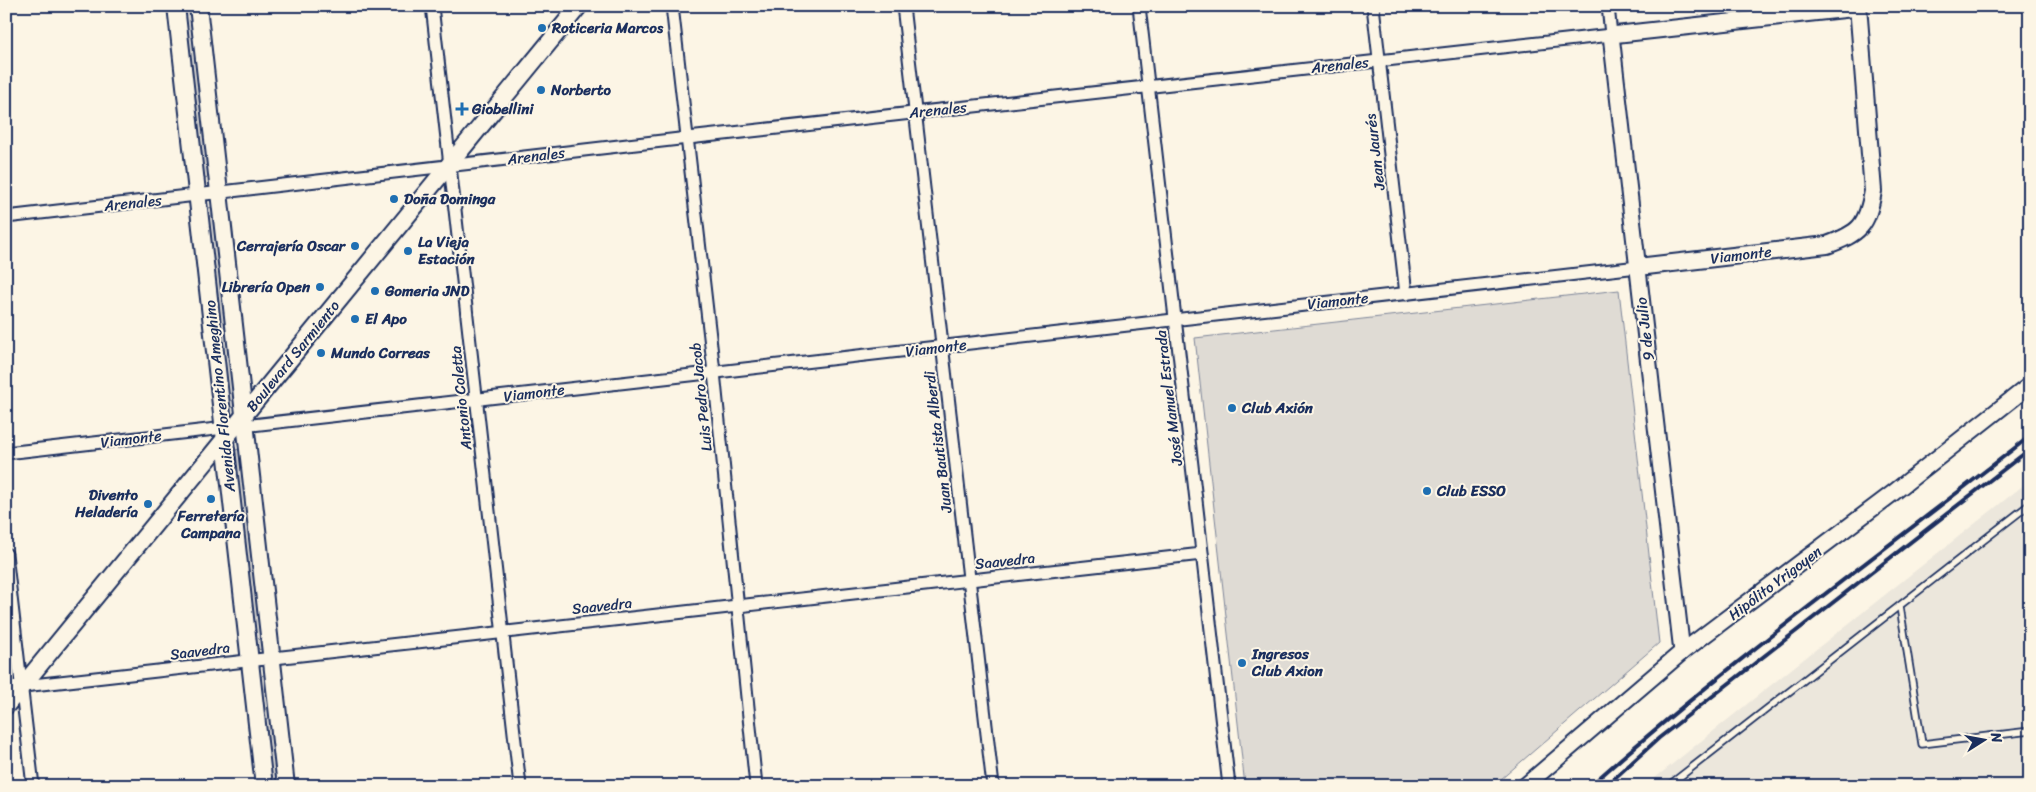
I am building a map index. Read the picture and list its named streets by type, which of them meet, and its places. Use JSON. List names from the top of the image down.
{
  "streets": {
    "main road": ["Viamonte", "Boulevard Sarmiento", "Avenida Florentino Ameghino"],
    "street": [
      "Arenales",
      "Jean Jaurés",
      "9 de Julio",
      "Luis Pedro Jacob",
      "Antonio Coletta",
      "José Manuel Estrada",
      "Juan Bautista Alberdi",
      "Saavedra",
      "Hipólito Yrigoyen"
    ]
  },
  "crossings": [
    ["Arenales", "Jean Jaurés"],
    ["Arenales", "Viamonte"],
    ["Arenales", "9 de Julio"],
    ["Arenales", "Boulevard Sarmiento"],
    ["Arenales", "Avenida Florentino Ameghino"],
    ["Arenales", "Luis Pedro Jacob"],
    ["Arenales", "Antonio Coletta"],
    ["Arenales", "José Manuel Estrada"],
    ["Arenales", "Juan Bautista Alberdi"],
    ["Jean Jaurés", "Viamonte"],
    ["Viamonte", "9 de Julio"],
    ["Viamonte", "Boulevard Sarmiento"],
    ["Viamonte", "Avenida Florentino Ameghino"],
    ["Viamonte", "Luis Pedro Jacob"],
    ["Viamonte", "Antonio Coletta"],
    ["Viamonte", "José Manuel Estrada"],
    ["Viamonte", "Juan Bautista Alberdi"],
    ["9 de Julio", "Hipólito Yrigoyen"],
    ["Boulevard Sarmiento", "Avenida Florentino Ameghino"],
    ["Boulevard Sarmiento", "Antonio Coletta"],
    ["Boulevard Sarmiento", "Saavedra"],
    ["Avenida Florentino Ameghino", "Saavedra"],
    ["Luis Pedro Jacob", "Saavedra"],
    ["Antonio Coletta", "Saavedra"],
    ["José Manuel Estrada", "Saavedra"],
    ["Juan Bautista Alberdi", "Saavedra"]
  ],
  "places": {
    "other": [
      "Roticeria Marcos",
      "Norberto",
      "Doña Dominga",
      "Cerrajería Oscar",
      "La Vieja Estación",
      "Librería Open",
      "Gomeria JND",
      "El Apo",
      "Mundo Correas",
      "Club Axión",
      "Club ESSO",
      "Ferretería Campana",
      "Divento Heladería",
      "Ingresos Club Axion"
    ],
    "health": ["Giobellini"]
  },
  "north": "right"
}
